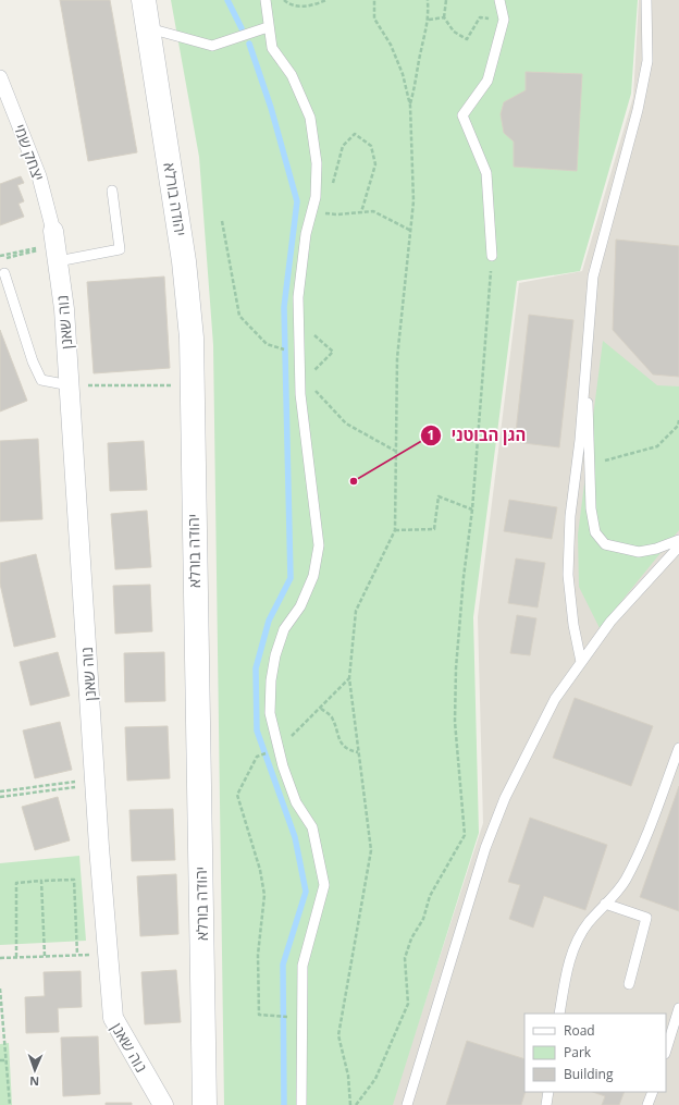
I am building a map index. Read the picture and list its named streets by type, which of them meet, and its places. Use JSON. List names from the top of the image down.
{
  "streets": {
    "street": ["יצחק שמי", "יהודה בורלא", "נוה שאנן"]
  },
  "crossings": [
    ["יצחק שמי", "נוה שאנן"]
  ],
  "places": ["הגן הבוטני"],
  "legend": ["Road", "Park", "Building"],
  "north": "bottom"
}
